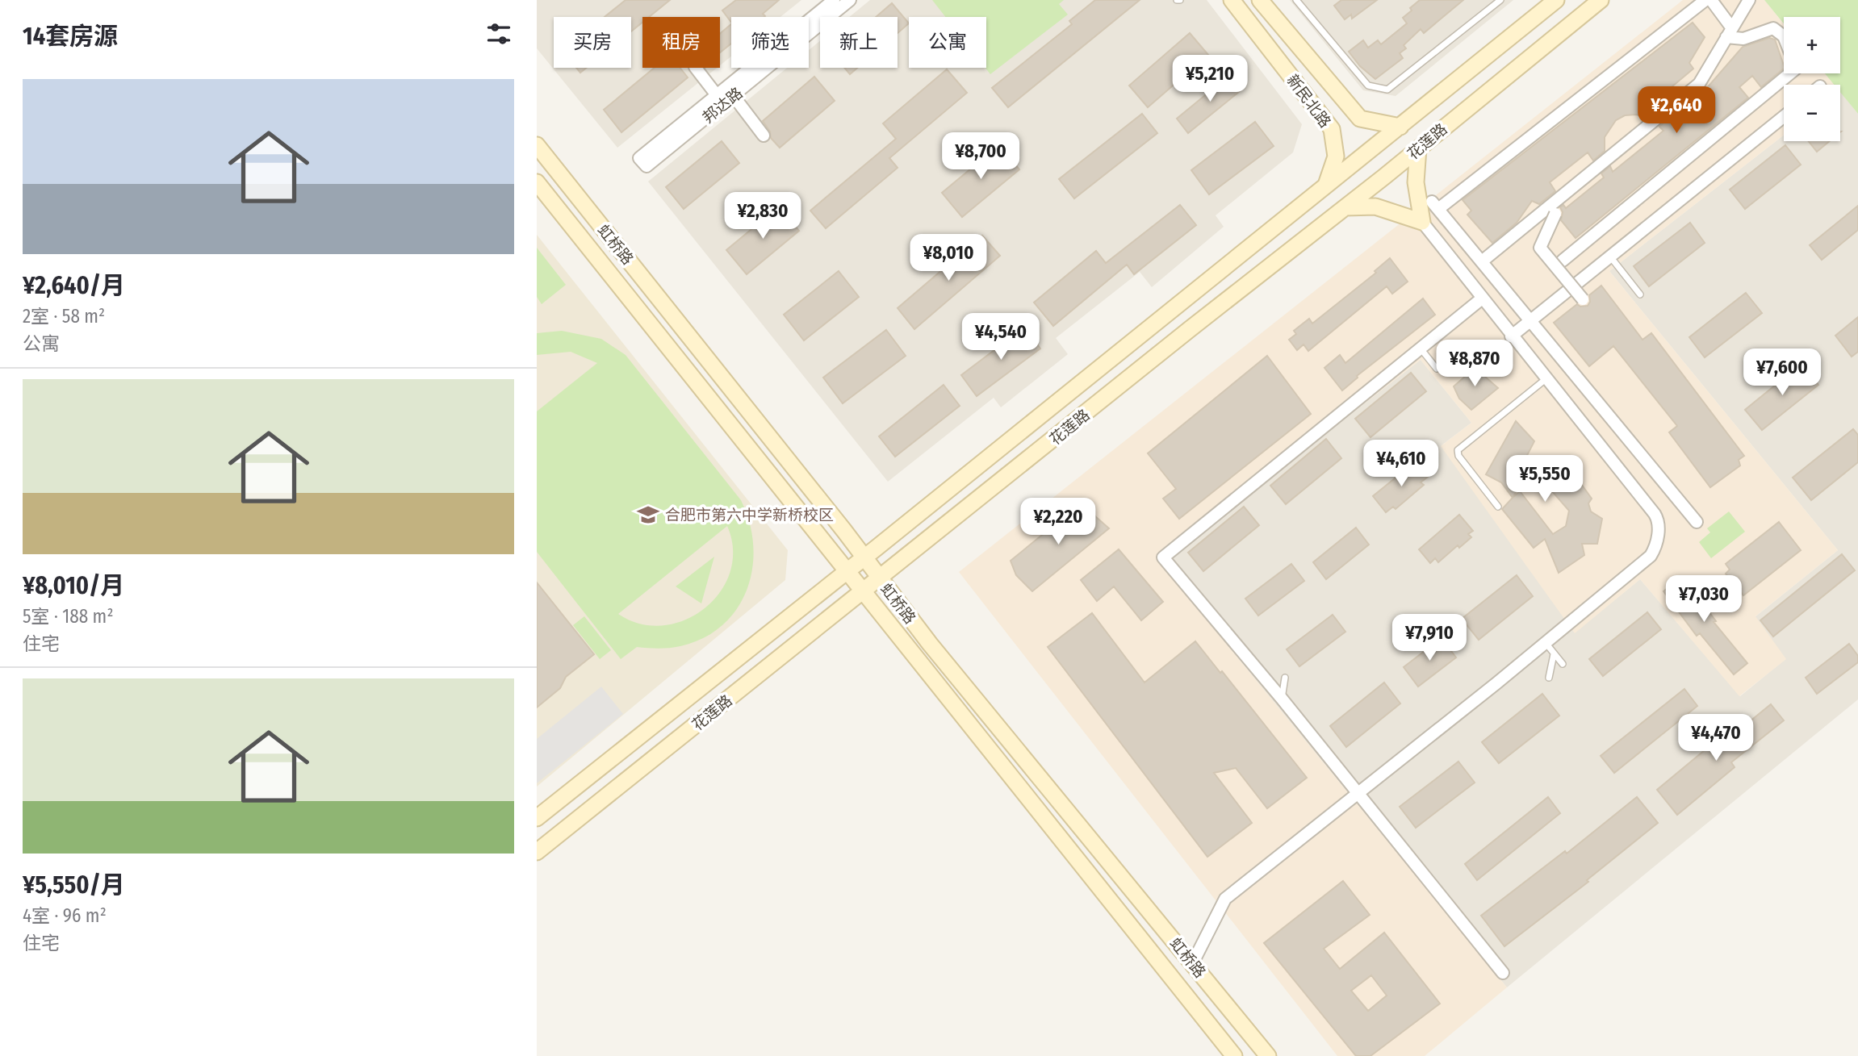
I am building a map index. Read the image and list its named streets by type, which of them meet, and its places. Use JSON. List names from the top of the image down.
{
  "streets": {
    "main road": ["新民北路", "花莲路", "虹桥路"],
    "street": ["邦达路"]
  },
  "crossings": [
    ["新民北路", "花莲路"],
    ["花莲路", "虹桥路"]
  ],
  "places": {
    "school or university": ["合肥市第六中学新桥校区"]
  },
  "page": {
    "heading": "14套房源",
    "map_buttons": ["+", "−"],
    "chip": [
      "买房",
      "租房",
      "筛选",
      "新上",
      "公寓"
    ],
    "price": [
      "¥5,210",
      "¥2,640",
      "¥8,700",
      "¥2,830",
      "¥8,010",
      "¥4,540",
      "¥8,870",
      "¥7,600",
      "¥4,610",
      "¥5,550",
      "¥2,220",
      "¥7,030",
      "¥7,910",
      "¥4,470"
    ],
    "list": [
      {
        "name": "¥2,640/月",
        "note": "2室 · 58 m² · 公寓"
      },
      {
        "name": "¥8,010/月",
        "note": "5室 · 188 m² · 住宅"
      },
      {
        "name": "¥5,550/月",
        "note": "4室 · 96 m² · 住宅"
      }
    ]
  }
}
